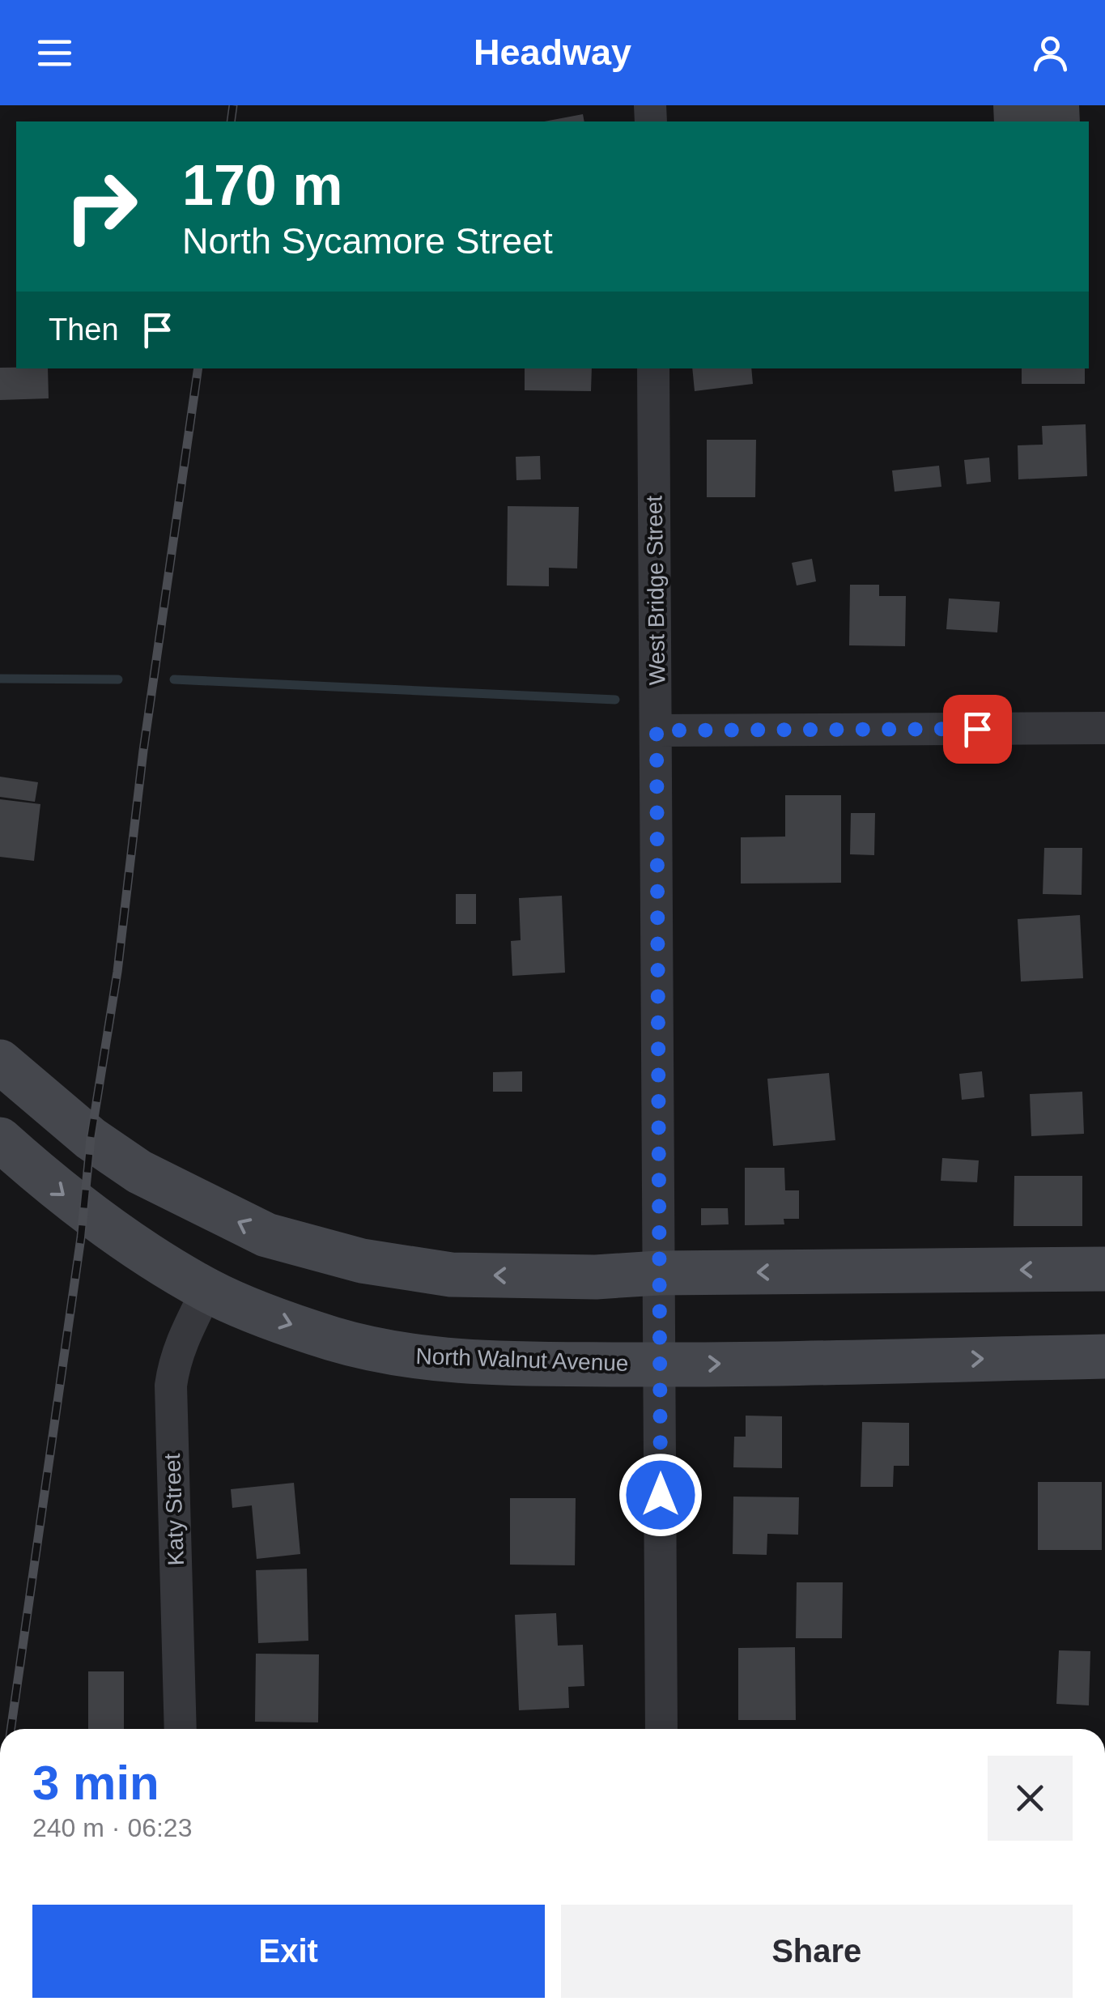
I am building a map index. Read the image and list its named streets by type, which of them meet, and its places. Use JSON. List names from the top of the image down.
{
  "streets": {
    "main road": ["North Walnut Avenue"],
    "street": ["West Bridge Street", "Katy Street"]
  },
  "crossings": [
    ["West Bridge Street", "North Walnut Avenue"],
    ["North Walnut Avenue", "Katy Street"]
  ],
  "page": {
    "header": "Headway",
    "turn": ["170 m", "North Sycamore Street"],
    "then": "Then",
    "heading": ["3 min", "240 m · 06:23"],
    "buttons": ["Exit", "Share"]
  }
}
